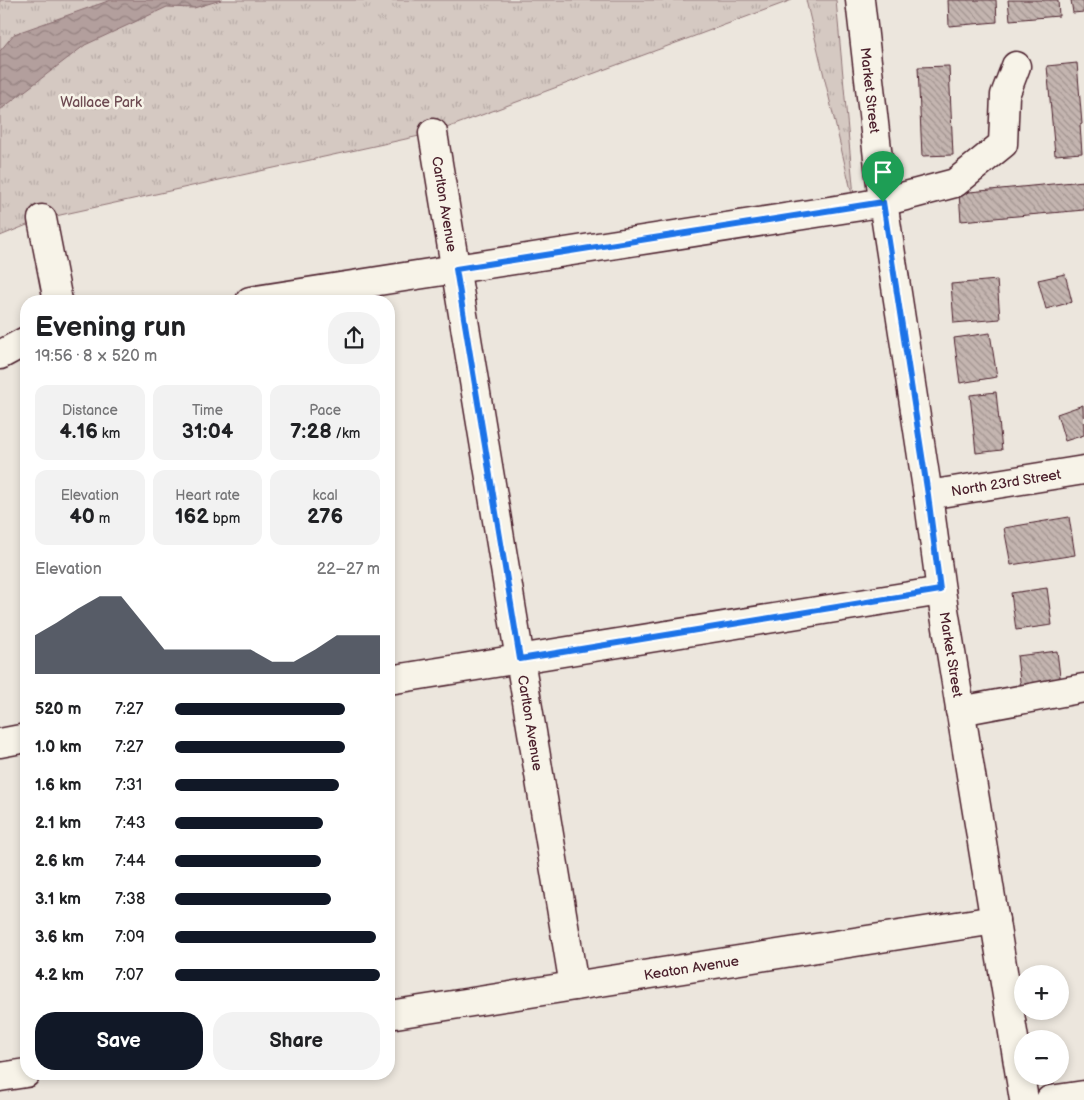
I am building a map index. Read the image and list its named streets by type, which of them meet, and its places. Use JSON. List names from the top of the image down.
{
  "streets": {
    "street": [
      "Market Street",
      "Carlton Avenue",
      "North 23rd Street",
      "Keaton Avenue"
    ]
  },
  "crossings": [
    ["Market Street", "North 23rd Street"],
    ["Market Street", "Keaton Avenue"],
    ["Carlton Avenue", "Keaton Avenue"]
  ],
  "parks": ["Wallace Park"],
  "page": {
    "heading": ["Evening run", "19:56 · 8 × 520 m"],
    "stats": [
      ["Distance", "4.16 km"],
      ["Time", "31:04"],
      ["Pace", "7:28 /km"],
      ["Elevation", "40 m"],
      ["Heart rate", "162 bpm"],
      ["kcal", "276"]
    ],
    "chart": ["Elevation", "22–27 m"],
    "list": [
      {
        "name": "520 m",
        "note": "7:27"
      },
      {
        "name": "1.0 km",
        "note": "7:27"
      },
      {
        "name": "1.6 km",
        "note": "7:31"
      },
      {
        "name": "2.1 km",
        "note": "7:43"
      },
      {
        "name": "2.6 km",
        "note": "7:44"
      },
      {
        "name": "3.1 km",
        "note": "7:38"
      },
      {
        "name": "3.6 km",
        "note": "7:09"
      },
      {
        "name": "4.2 km",
        "note": "7:07"
      }
    ],
    "map_buttons": ["+", "−"],
    "buttons": ["Save", "Share"]
  }
}
